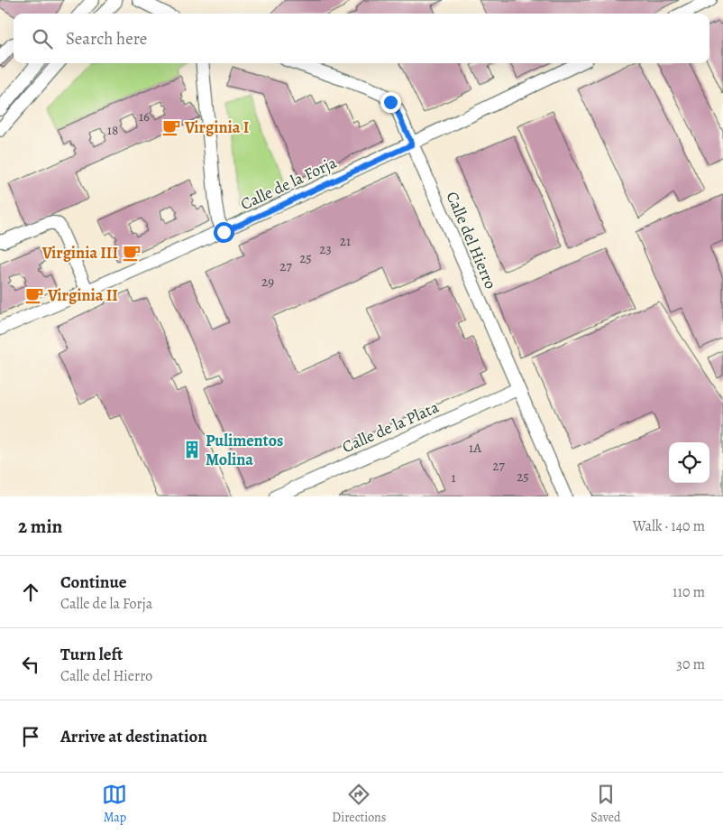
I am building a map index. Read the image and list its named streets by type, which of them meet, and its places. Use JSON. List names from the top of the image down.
{
  "streets": {
    "street": ["Calle de la Forja", "Calle del Hierro", "Calle de la Plata"]
  },
  "crossings": [
    ["Calle de la Forja", "Calle del Hierro"],
    ["Calle del Hierro", "Calle de la Plata"]
  ],
  "places": {
    "cafe": ["Virginia I", "Virginia III", "Virginia II"],
    "building": ["Pulimentos Molina"]
  },
  "house_numbers": [
    "16",
    "18",
    "21",
    "23",
    "25",
    "27",
    "29",
    "1A",
    "27",
    "25",
    "1"
  ],
  "page": {
    "search": "Search here",
    "heading": ["2 min", "Walk · 140 m"],
    "list": [
      ["Continue", "Calle de la Forja", "110 m"],
      ["Turn left", "Calle del Hierro", "30 m"],
      "Arrive at destination"
    ],
    "nav": ["Map", "Directions", "Saved"]
  }
}
